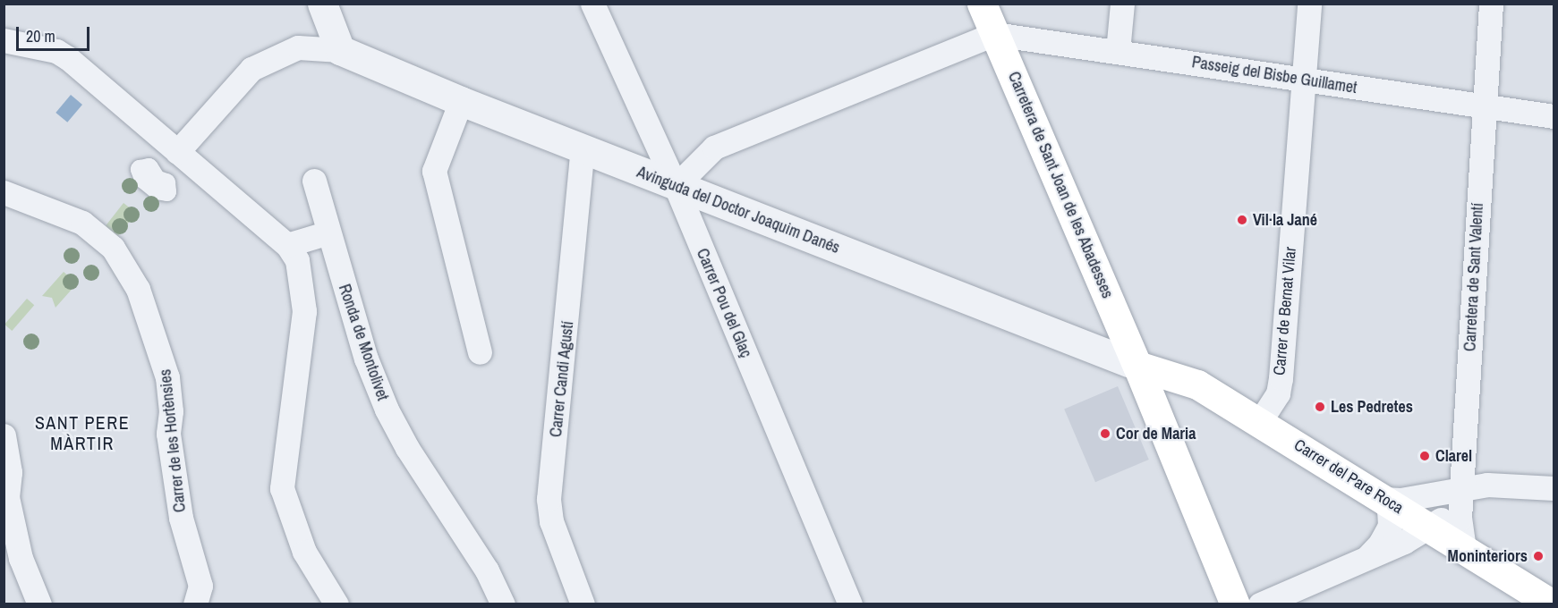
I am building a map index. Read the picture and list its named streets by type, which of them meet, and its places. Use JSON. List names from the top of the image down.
{
  "streets": {
    "main road": ["Carretera de Sant Joan de les Abadesses", "Carrer del Pare Roca"],
    "street": [
      "Passeig del Bisbe Guillamet",
      "Avinguda del Doctor Joaquim Danés",
      "Carretera de Sant Valentí",
      "Carrer Pou del Glaç",
      "Carrer de Bernat Vilar",
      "Ronda de Montolivet",
      "Carrer Candi Agustí",
      "Carrer de les Hortènsies"
    ]
  },
  "crossings": [
    ["Passeig del Bisbe Guillamet", "Carretera de Sant Joan de les Abadesses"],
    ["Passeig del Bisbe Guillamet", "Carretera de Sant Valentí"],
    ["Passeig del Bisbe Guillamet", "Carrer de Bernat Vilar"],
    ["Carretera de Sant Joan de les Abadesses", "Avinguda del Doctor Joaquim Danés"],
    ["Carretera de Sant Joan de les Abadesses", "Carrer del Pare Roca"],
    ["Avinguda del Doctor Joaquim Danés", "Carrer Pou del Glaç"],
    ["Avinguda del Doctor Joaquim Danés", "Carrer Candi Agustí"],
    ["Avinguda del Doctor Joaquim Danés", "Carrer del Pare Roca"],
    ["Carretera de Sant Valentí", "Carrer del Pare Roca"],
    ["Carrer de Bernat Vilar", "Carrer del Pare Roca"]
  ],
  "districts": ["SANT PERE MÀRTIR"],
  "places": [
    "Vil·la Jané",
    "Les Pedretes",
    "Cor de Maria",
    "Clarel",
    "Moninteriors"
  ],
  "scale_bar": "20 m"
}
